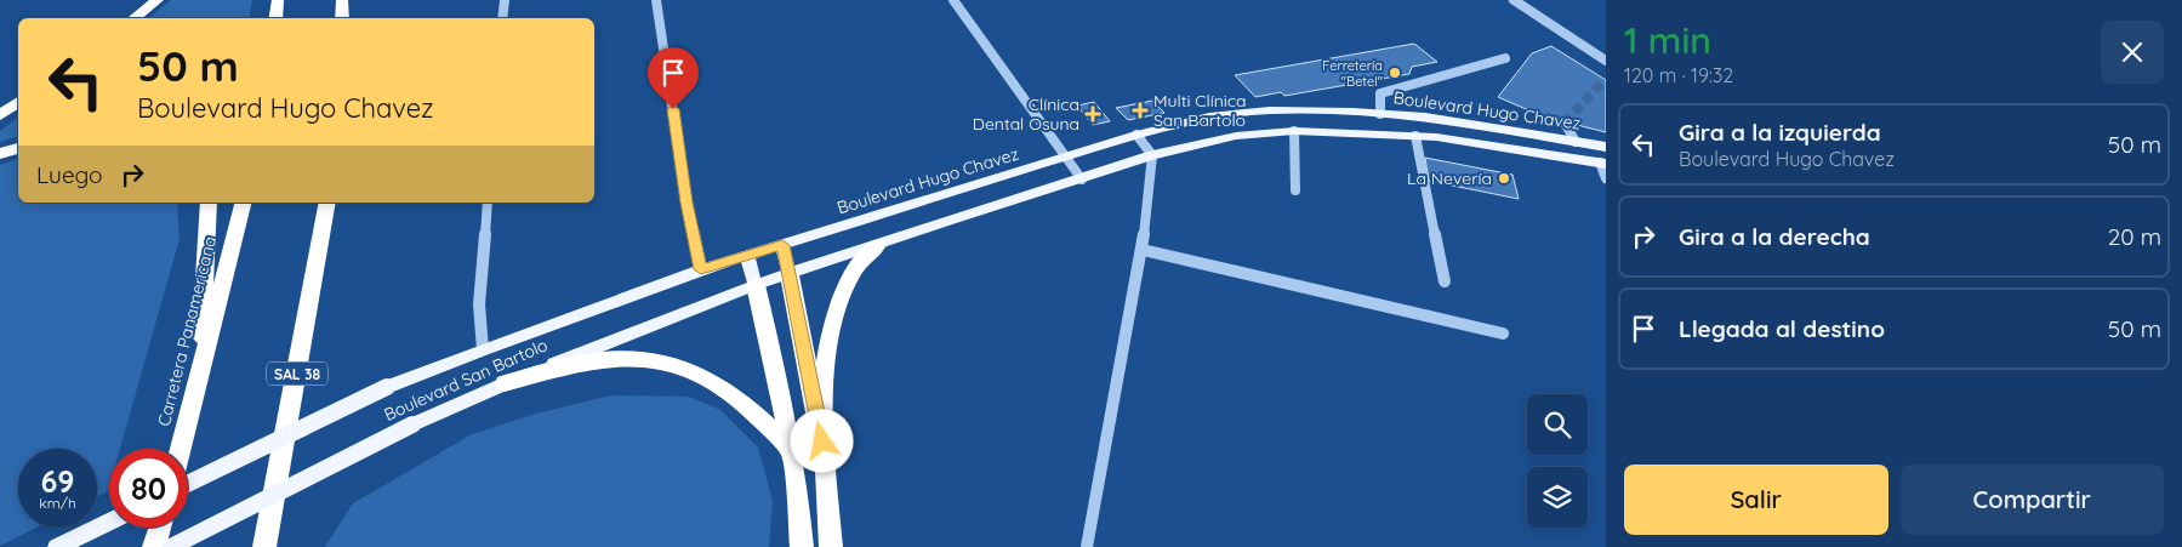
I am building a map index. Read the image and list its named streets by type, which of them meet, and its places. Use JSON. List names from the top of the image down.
{
  "streets": {
    "highway": ["Carretera Panamericana", "SAL 38"],
    "main road": ["Boulevard Hugo Chavez", "Boulevard San Bartolo"]
  },
  "crossings": [
    ["Boulevard Hugo Chavez", "Boulevard San Bartolo"]
  ],
  "places": {
    "other": ["Ferretería \"Betel\"", "La Nevería"],
    "health": ["Multi Clínica San Bartolo", "Clínica Dental Osuna"]
  },
  "page": {
    "heading": ["1 min", "120 m · 19:32"],
    "turn": ["50 m", "Boulevard Hugo Chavez"],
    "list": [
      {
        "name": "Gira a la izquierda",
        "note": "Boulevard Hugo Chavez",
        "value": "50 m"
      },
      {
        "name": "Gira a la derecha",
        "value": "20 m"
      },
      {
        "name": "Llegada al destino",
        "value": "50 m"
      }
    ],
    "then": "Luego",
    "speed": "69 km/h",
    "limit": "80",
    "buttons": ["Salir", "Compartir"]
  }
}
